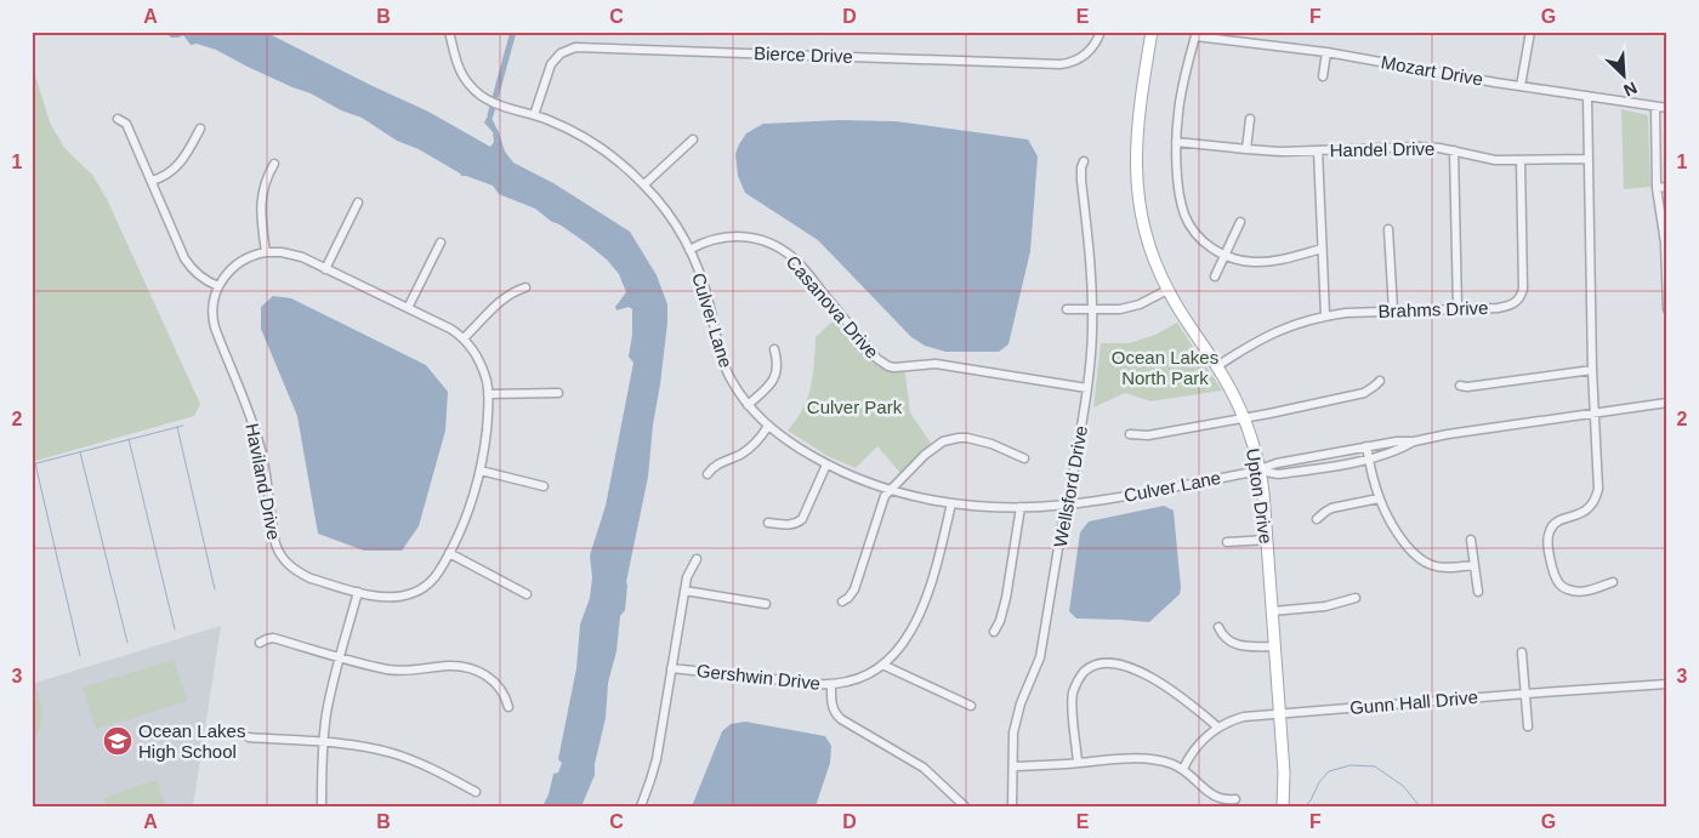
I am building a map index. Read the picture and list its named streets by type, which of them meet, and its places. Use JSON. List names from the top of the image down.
{
  "streets": {
    "main road": ["Upton Drive"],
    "street": [
      "Bierce Drive",
      "Mozart Drive",
      "Handel Drive",
      "Casanova Drive",
      "Brahms Drive",
      "Culver Lane",
      "Haviland Drive",
      "Wellsford Drive",
      "Gershwin Drive",
      "Gunn Hall Drive"
    ]
  },
  "crossings": [
    ["Bierce Drive", "Culver Lane"],
    ["Handel Drive", "Brahms Drive"],
    ["Casanova Drive", "Culver Lane"],
    ["Casanova Drive", "Wellsford Drive"],
    ["Brahms Drive", "Upton Drive"],
    ["Culver Lane", "Wellsford Drive"],
    ["Culver Lane", "Upton Drive"],
    ["Culver Lane", "Gershwin Drive"],
    ["Upton Drive", "Gunn Hall Drive"]
  ],
  "parks": ["Ocean Lakes North Park", "Culver Park"],
  "places": {
    "school or university": ["Ocean Lakes High School"]
  },
  "north": "bottom right",
  "grid": {
    "columns": [
      "A",
      "B",
      "C",
      "D",
      "E",
      "F",
      "G"
    ],
    "rows": ["1", "2", "3"]
  }
}
